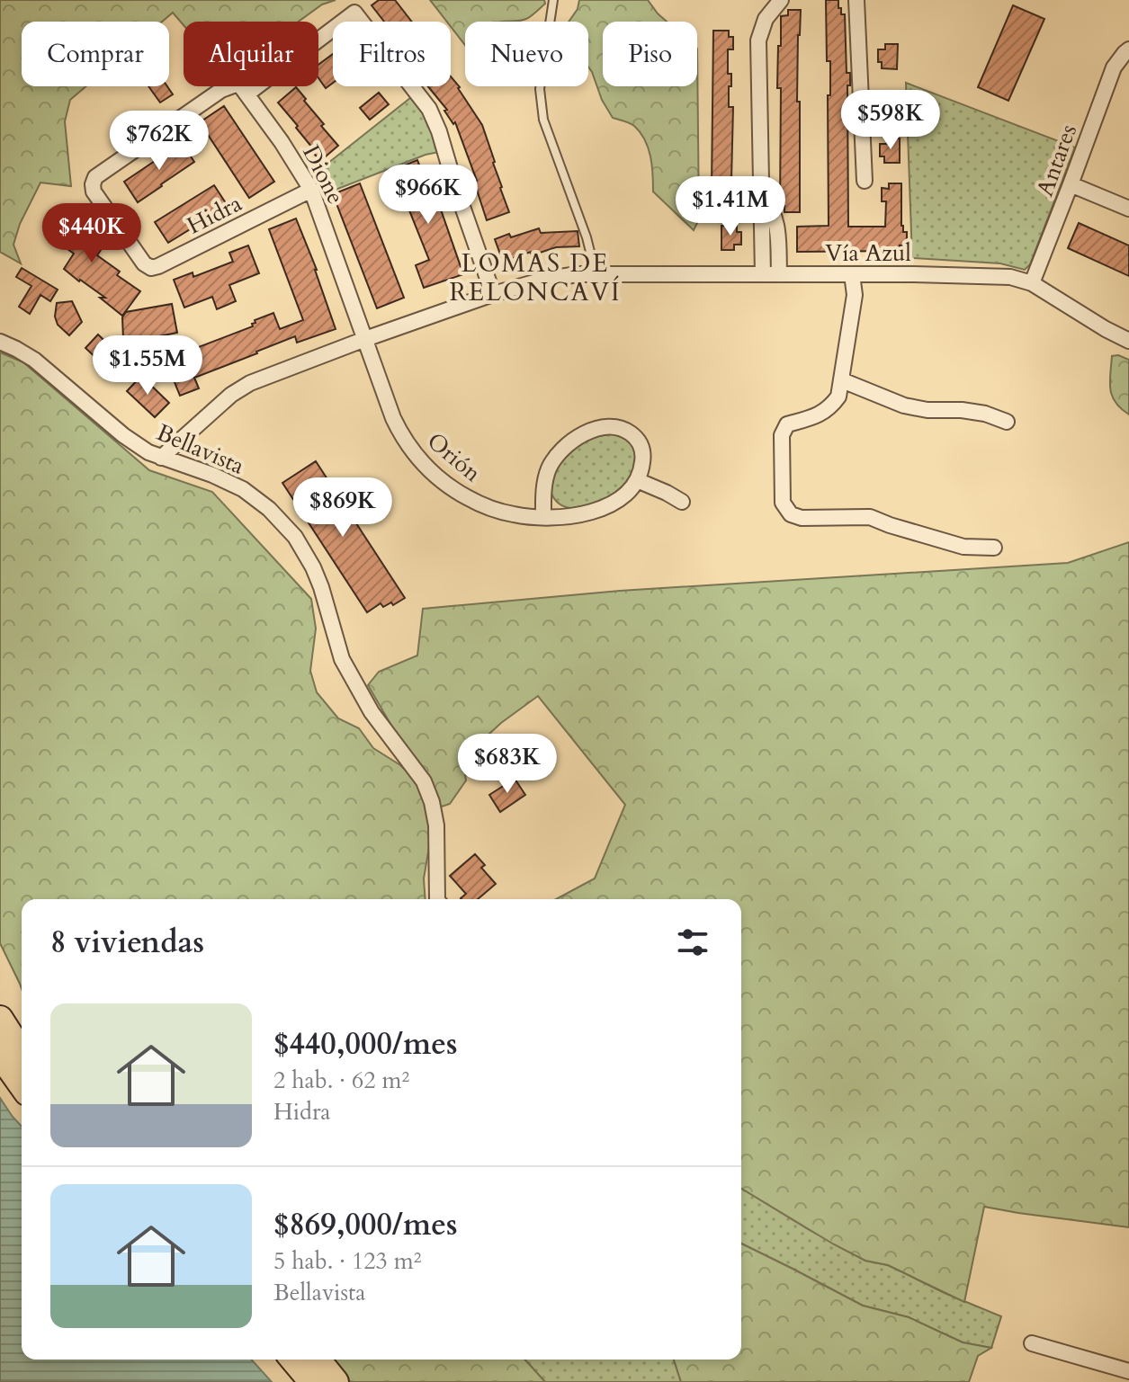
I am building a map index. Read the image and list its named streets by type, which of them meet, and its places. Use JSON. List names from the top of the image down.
{
  "streets": {
    "street": [
      "Antares",
      "Dione",
      "Hidra",
      "Vía Azul",
      "Bellavista",
      "Orión"
    ]
  },
  "crossings": [
    ["Antares", "Vía Azul"],
    ["Dione", "Hidra"],
    ["Dione", "Vía Azul"],
    ["Dione", "Orión"],
    ["Vía Azul", "Bellavista"],
    ["Vía Azul", "Orión"]
  ],
  "districts": ["LOMAS DE RELONCAVÍ"],
  "page": {
    "chip": [
      "Comprar",
      "Alquilar",
      "Filtros",
      "Nuevo",
      "Piso"
    ],
    "price": [
      "$598K",
      "$762K",
      "$966K",
      "$1.41M",
      "$440K",
      "$1.55M",
      "$869K",
      "$683K"
    ],
    "heading": "8 viviendas",
    "list": [
      {
        "name": "$440,000/mes",
        "note": "2 hab. · 62 m² · Hidra"
      },
      {
        "name": "$869,000/mes",
        "note": "5 hab. · 123 m² · Bellavista"
      }
    ]
  }
}
